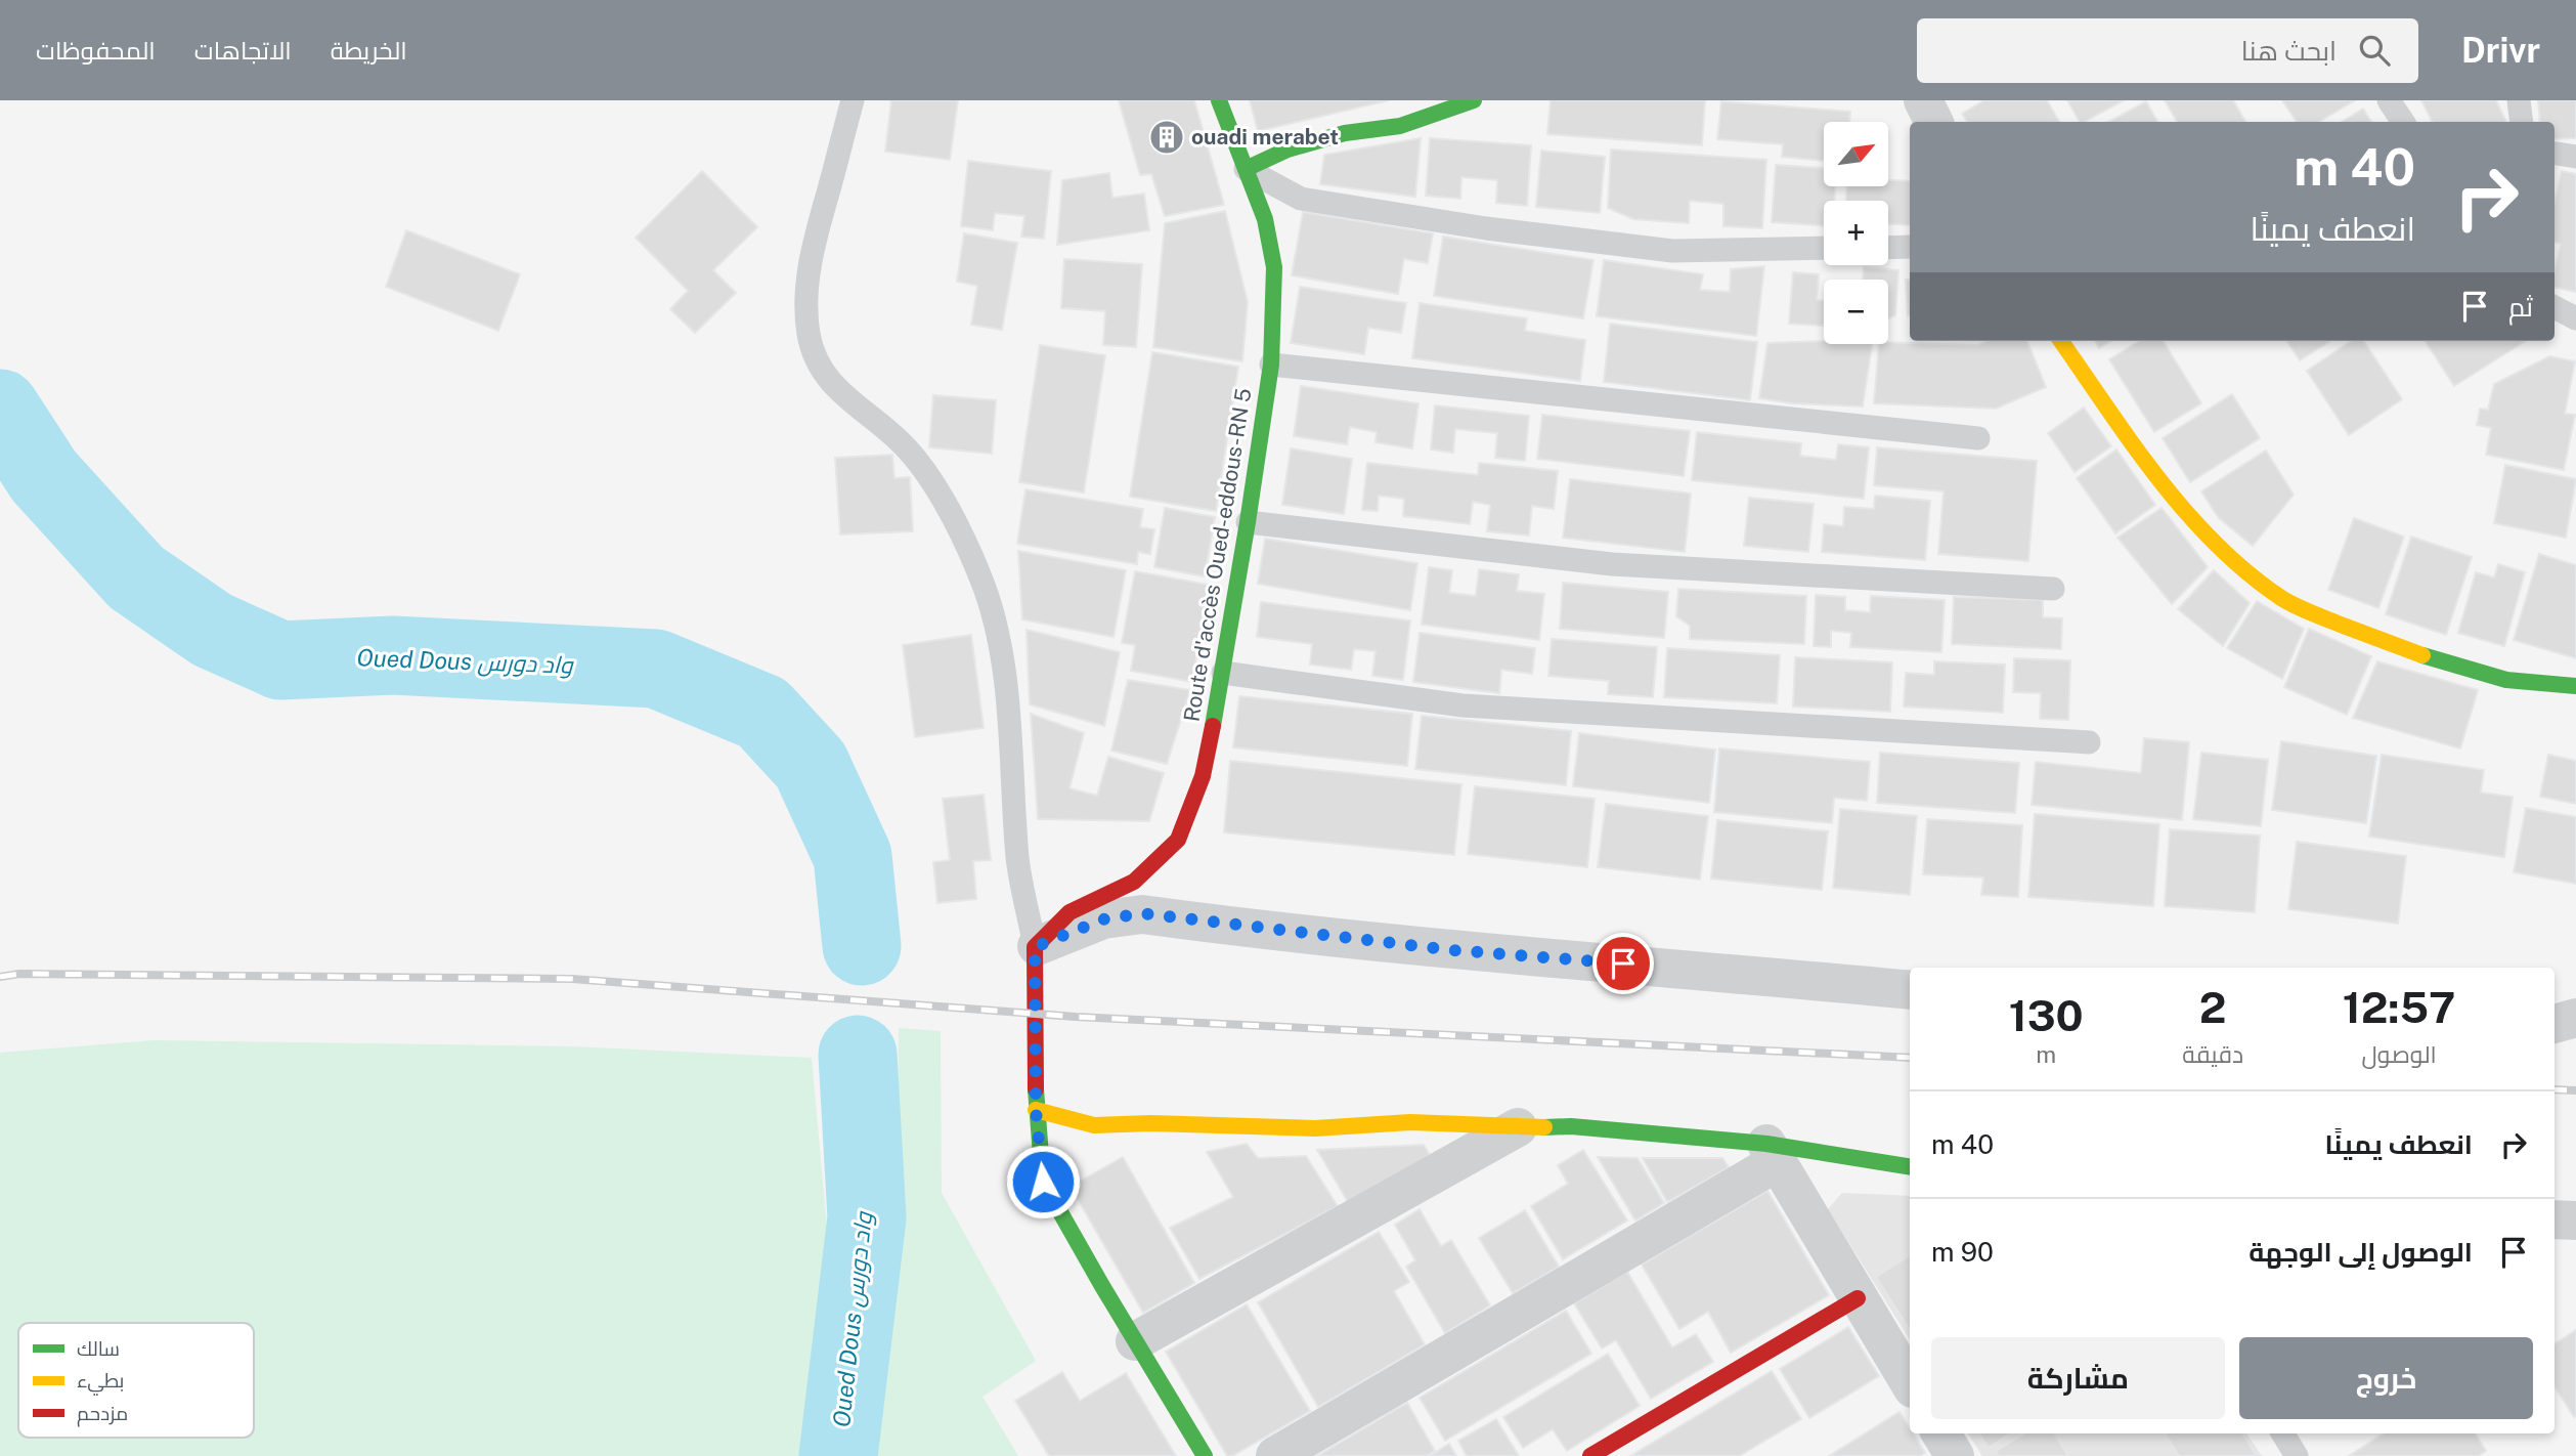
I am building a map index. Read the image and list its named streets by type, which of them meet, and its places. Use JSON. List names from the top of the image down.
{
  "streets": {
    "street": ["Route d'accès Oued-eddous-RN 5"]
  },
  "water": ["Oued Dous واد دورس"],
  "places": {
    "building": ["ouadi merabet"]
  },
  "legend": ["سالك", "بطيء", "مزدحم"],
  "north": "top right",
  "page": {
    "header": "Drivr",
    "search": "ابحث هنا",
    "nav": ["الخريطة", "الاتجاهات", "المحفوظات"],
    "map_buttons": ["+", "−"],
    "turn": ["40 m", "انعطف يمينًا"],
    "then": "ثم",
    "eta": [
      "12:57",
      "الوصول",
      "2",
      "دقيقة",
      "130",
      "m"
    ],
    "list": [
      {
        "name": "انعطف يمينًا",
        "value": "40 m"
      },
      {
        "name": "الوصول إلى الوجهة",
        "value": "90 m"
      }
    ],
    "buttons": ["خروج", "مشاركة"]
  }
}
